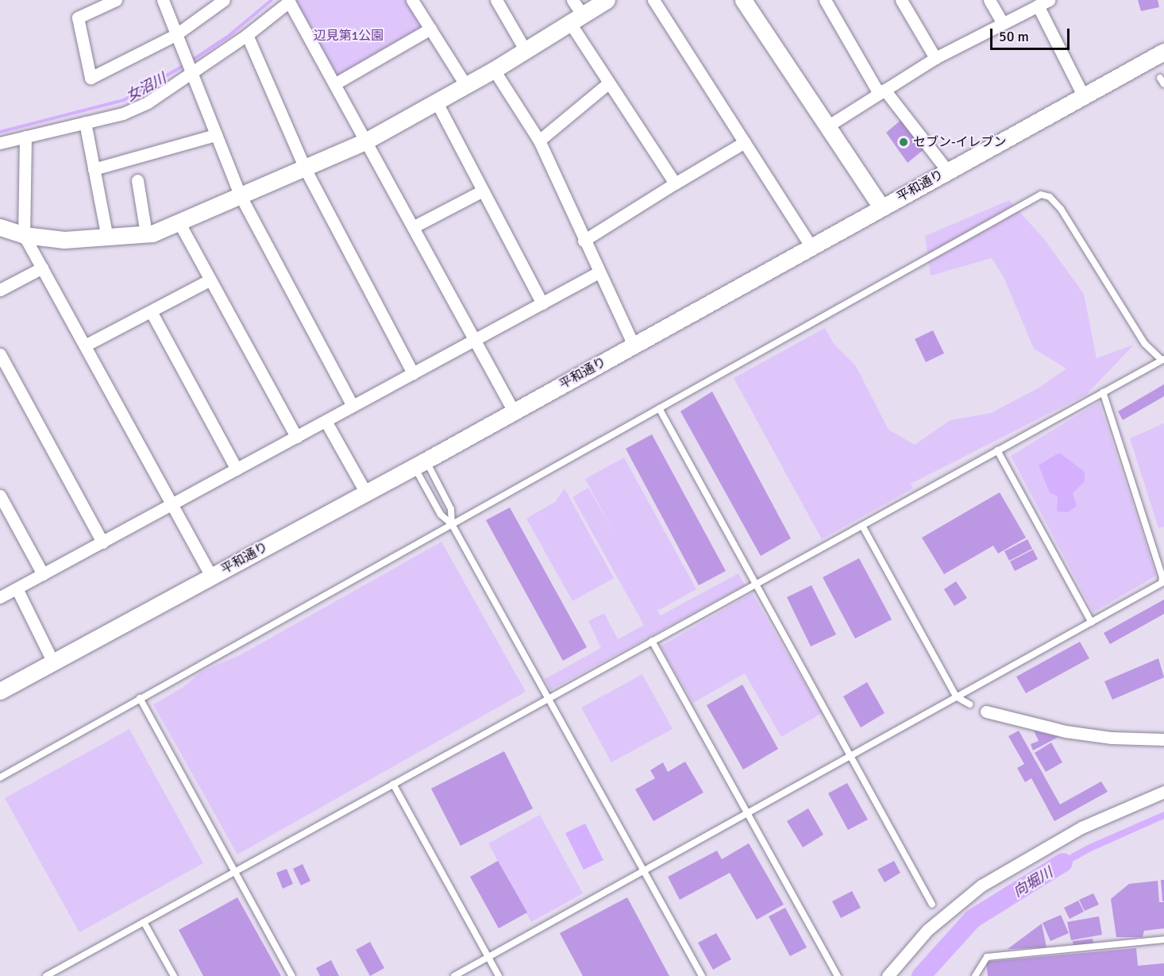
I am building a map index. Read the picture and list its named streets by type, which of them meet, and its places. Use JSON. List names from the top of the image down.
{
  "streets": {
    "street": ["平和通り"]
  },
  "water": ["女沼川", "向堀川"],
  "parks": ["辺見第1公園"],
  "places": ["セブン-イレブン"],
  "scale_bar": "50 m"
}
